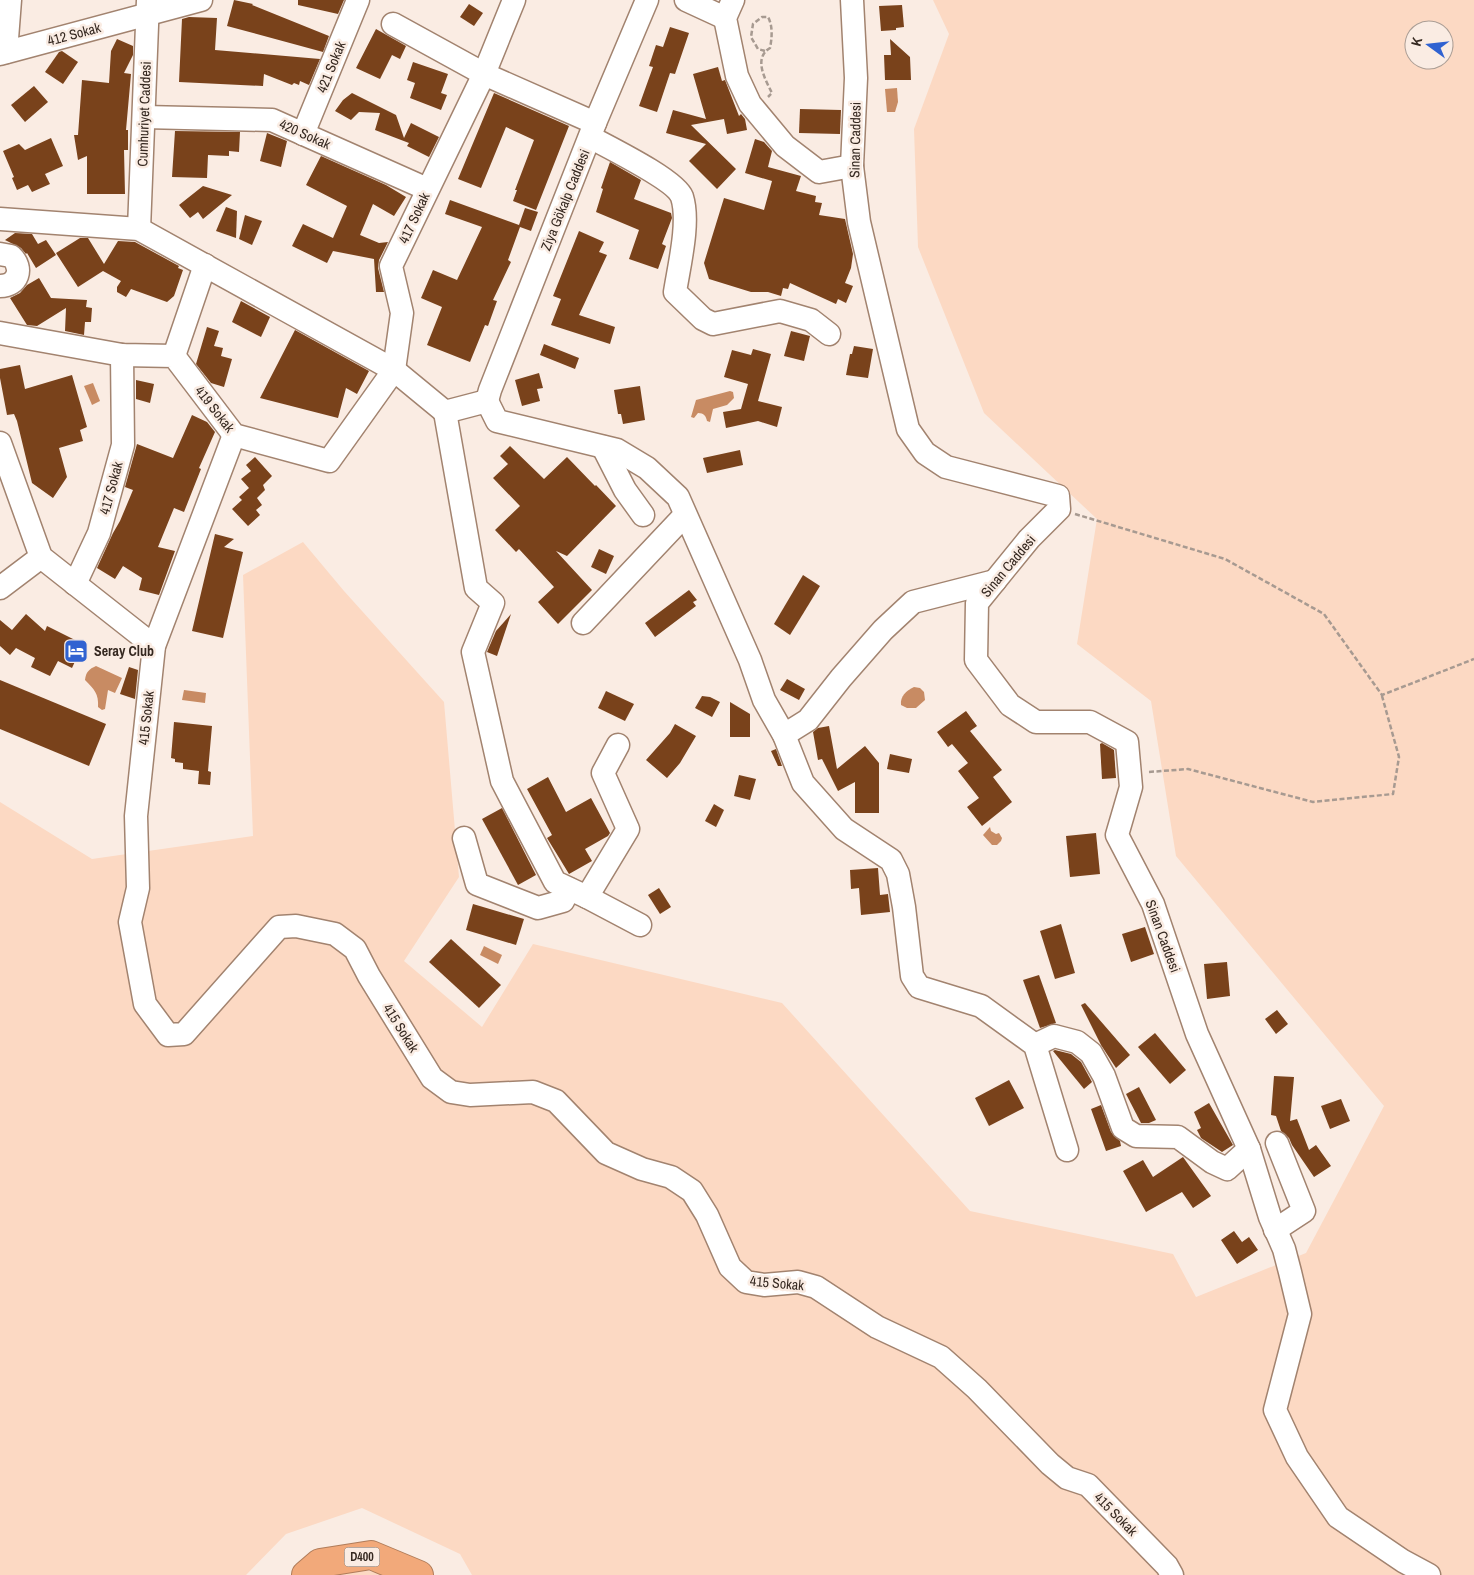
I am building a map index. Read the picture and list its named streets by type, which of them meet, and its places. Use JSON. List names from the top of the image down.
{
  "streets": {
    "highway": ["D400"],
    "street": [
      "412 Sokak",
      "421 Sokak",
      "Cumhuriyet Caddesi",
      "420 Sokak",
      "Sinan Caddesi",
      "Ziya Gökalp Caddesi",
      "417 Sokak",
      "419 Sokak",
      "415 Sokak"
    ]
  },
  "crossings": [
    ["412 Sokak", "Cumhuriyet Caddesi"],
    ["421 Sokak", "420 Sokak"],
    ["Cumhuriyet Caddesi", "420 Sokak"],
    ["420 Sokak", "417 Sokak"],
    ["417 Sokak", "419 Sokak"]
  ],
  "places": {
    "hotel": ["Seray Club"]
  },
  "north": "left"
}
